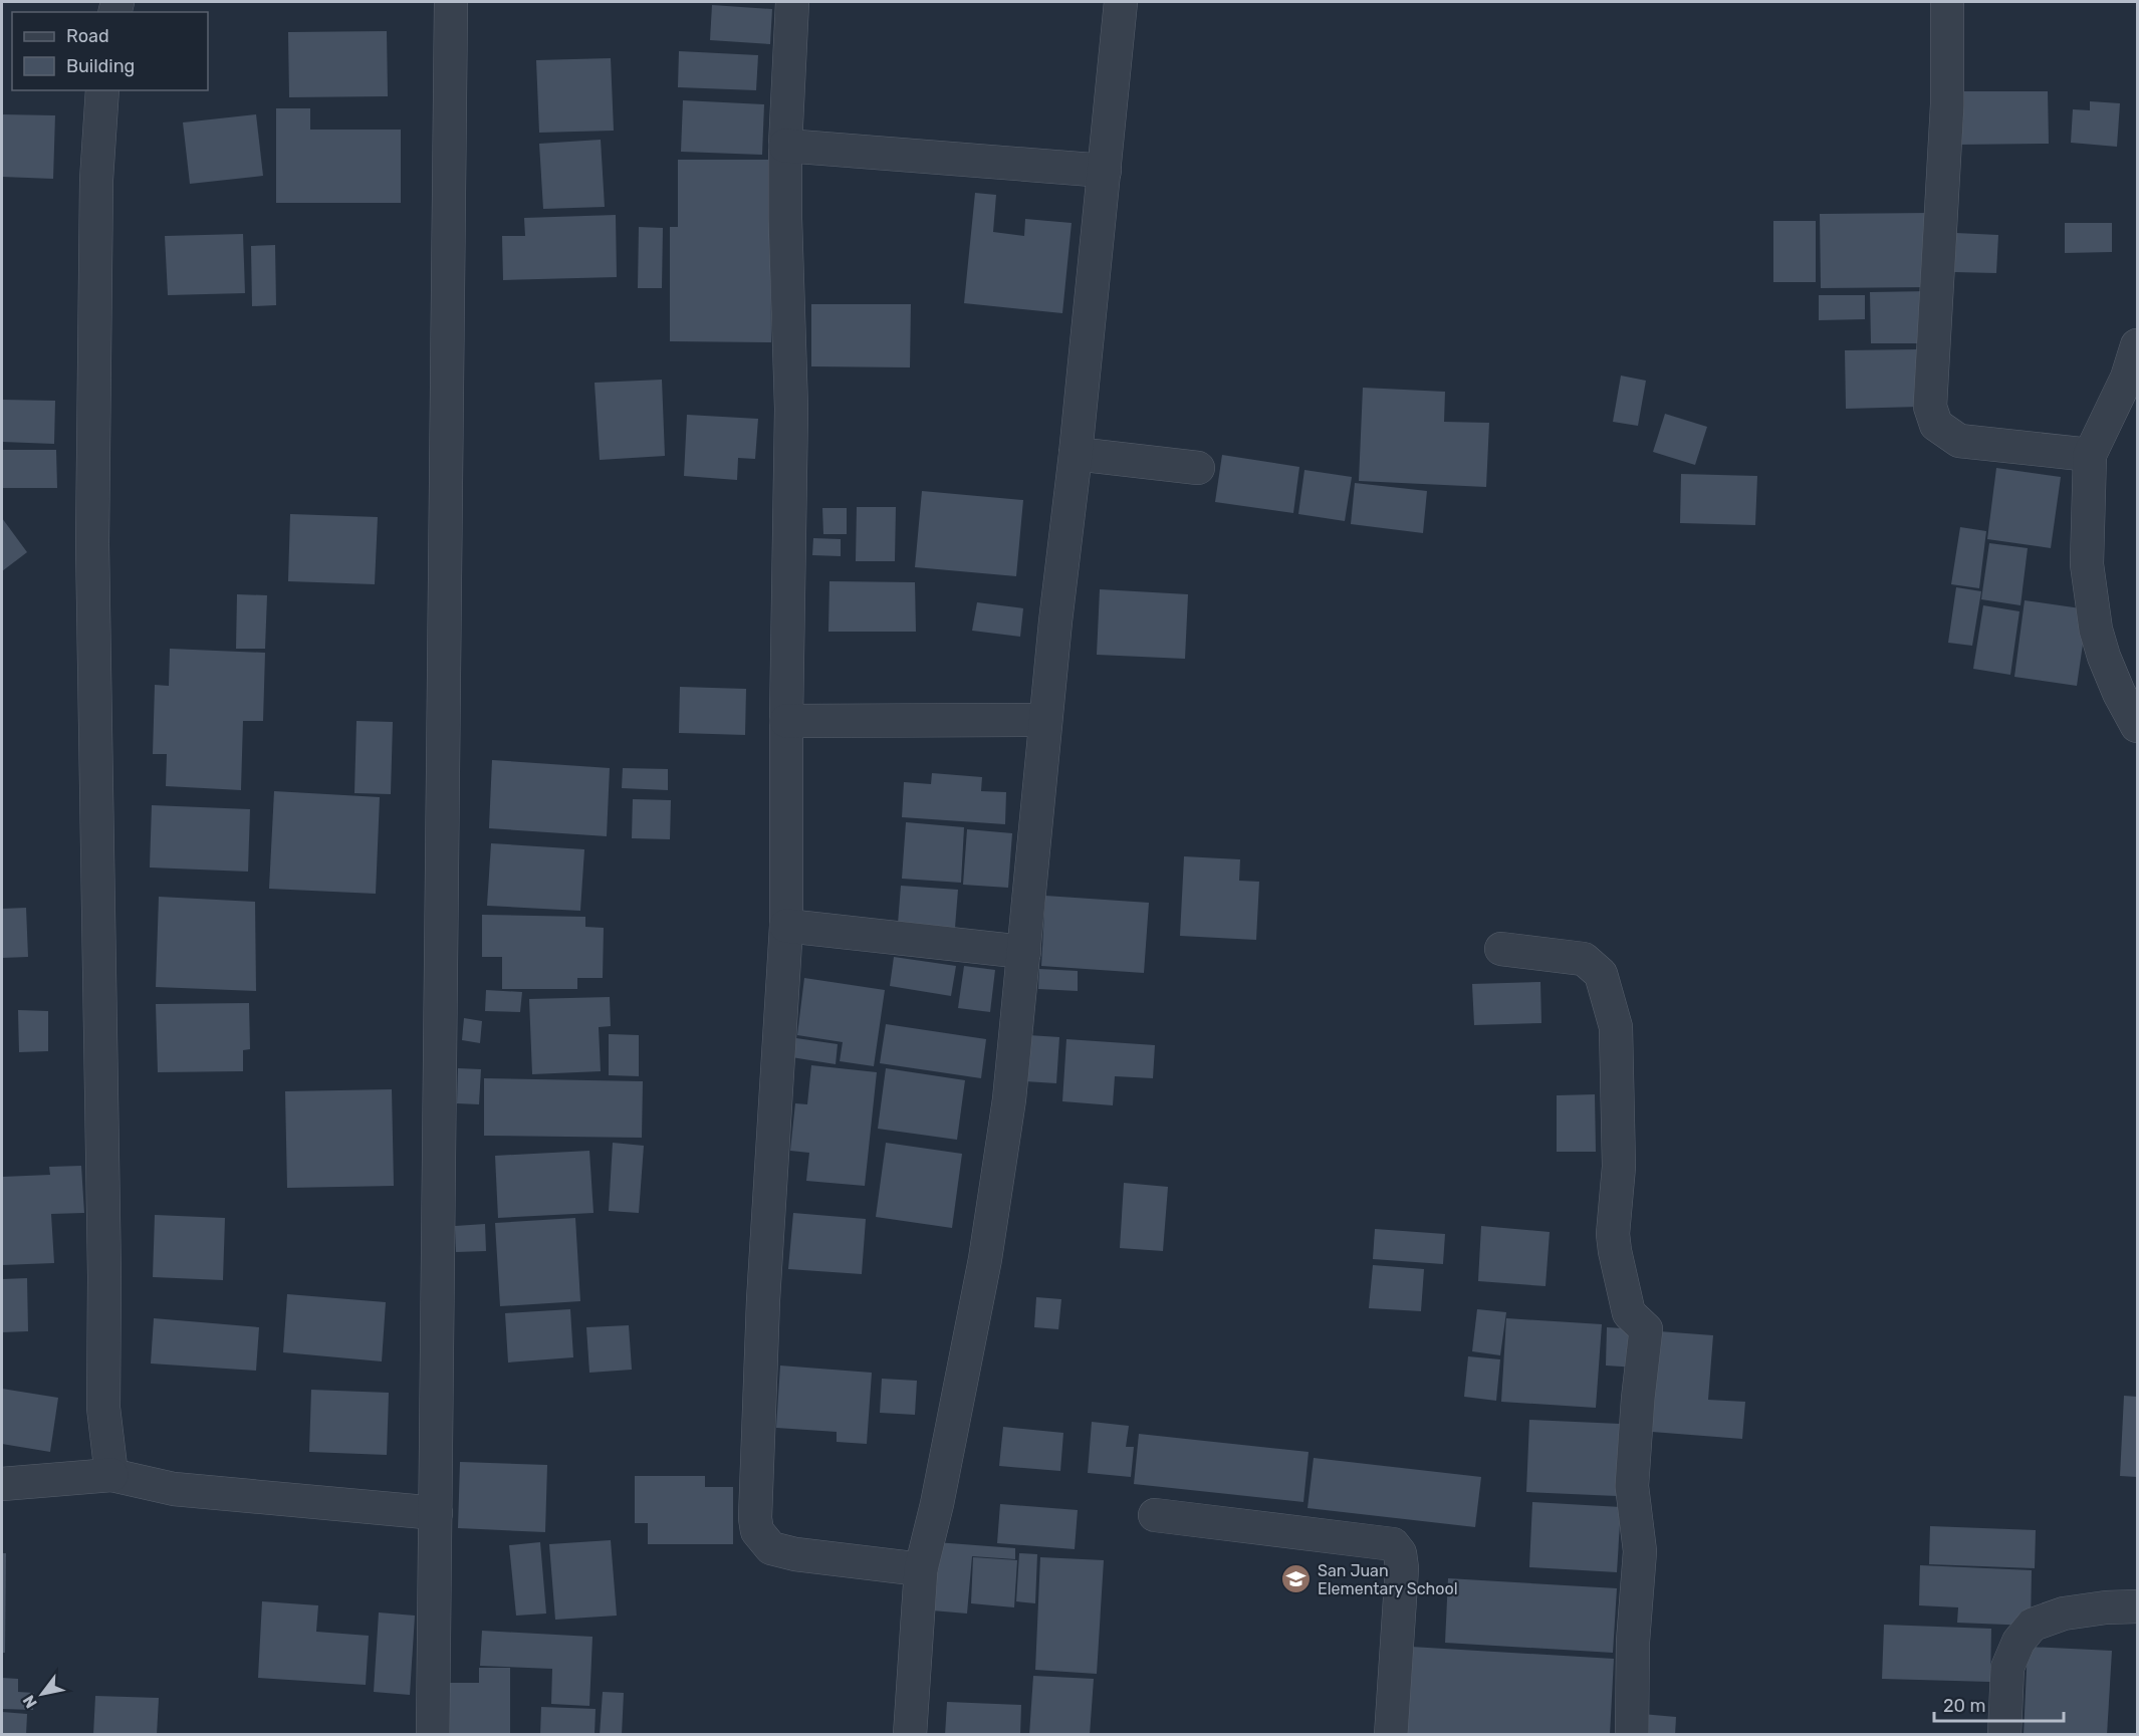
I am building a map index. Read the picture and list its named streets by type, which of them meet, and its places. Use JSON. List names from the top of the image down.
{
  "places": {
    "school or university": ["San Juan Elementary School"]
  },
  "legend": ["Road", "Building"],
  "scale_bar": "20 m",
  "north": "bottom left"
}
